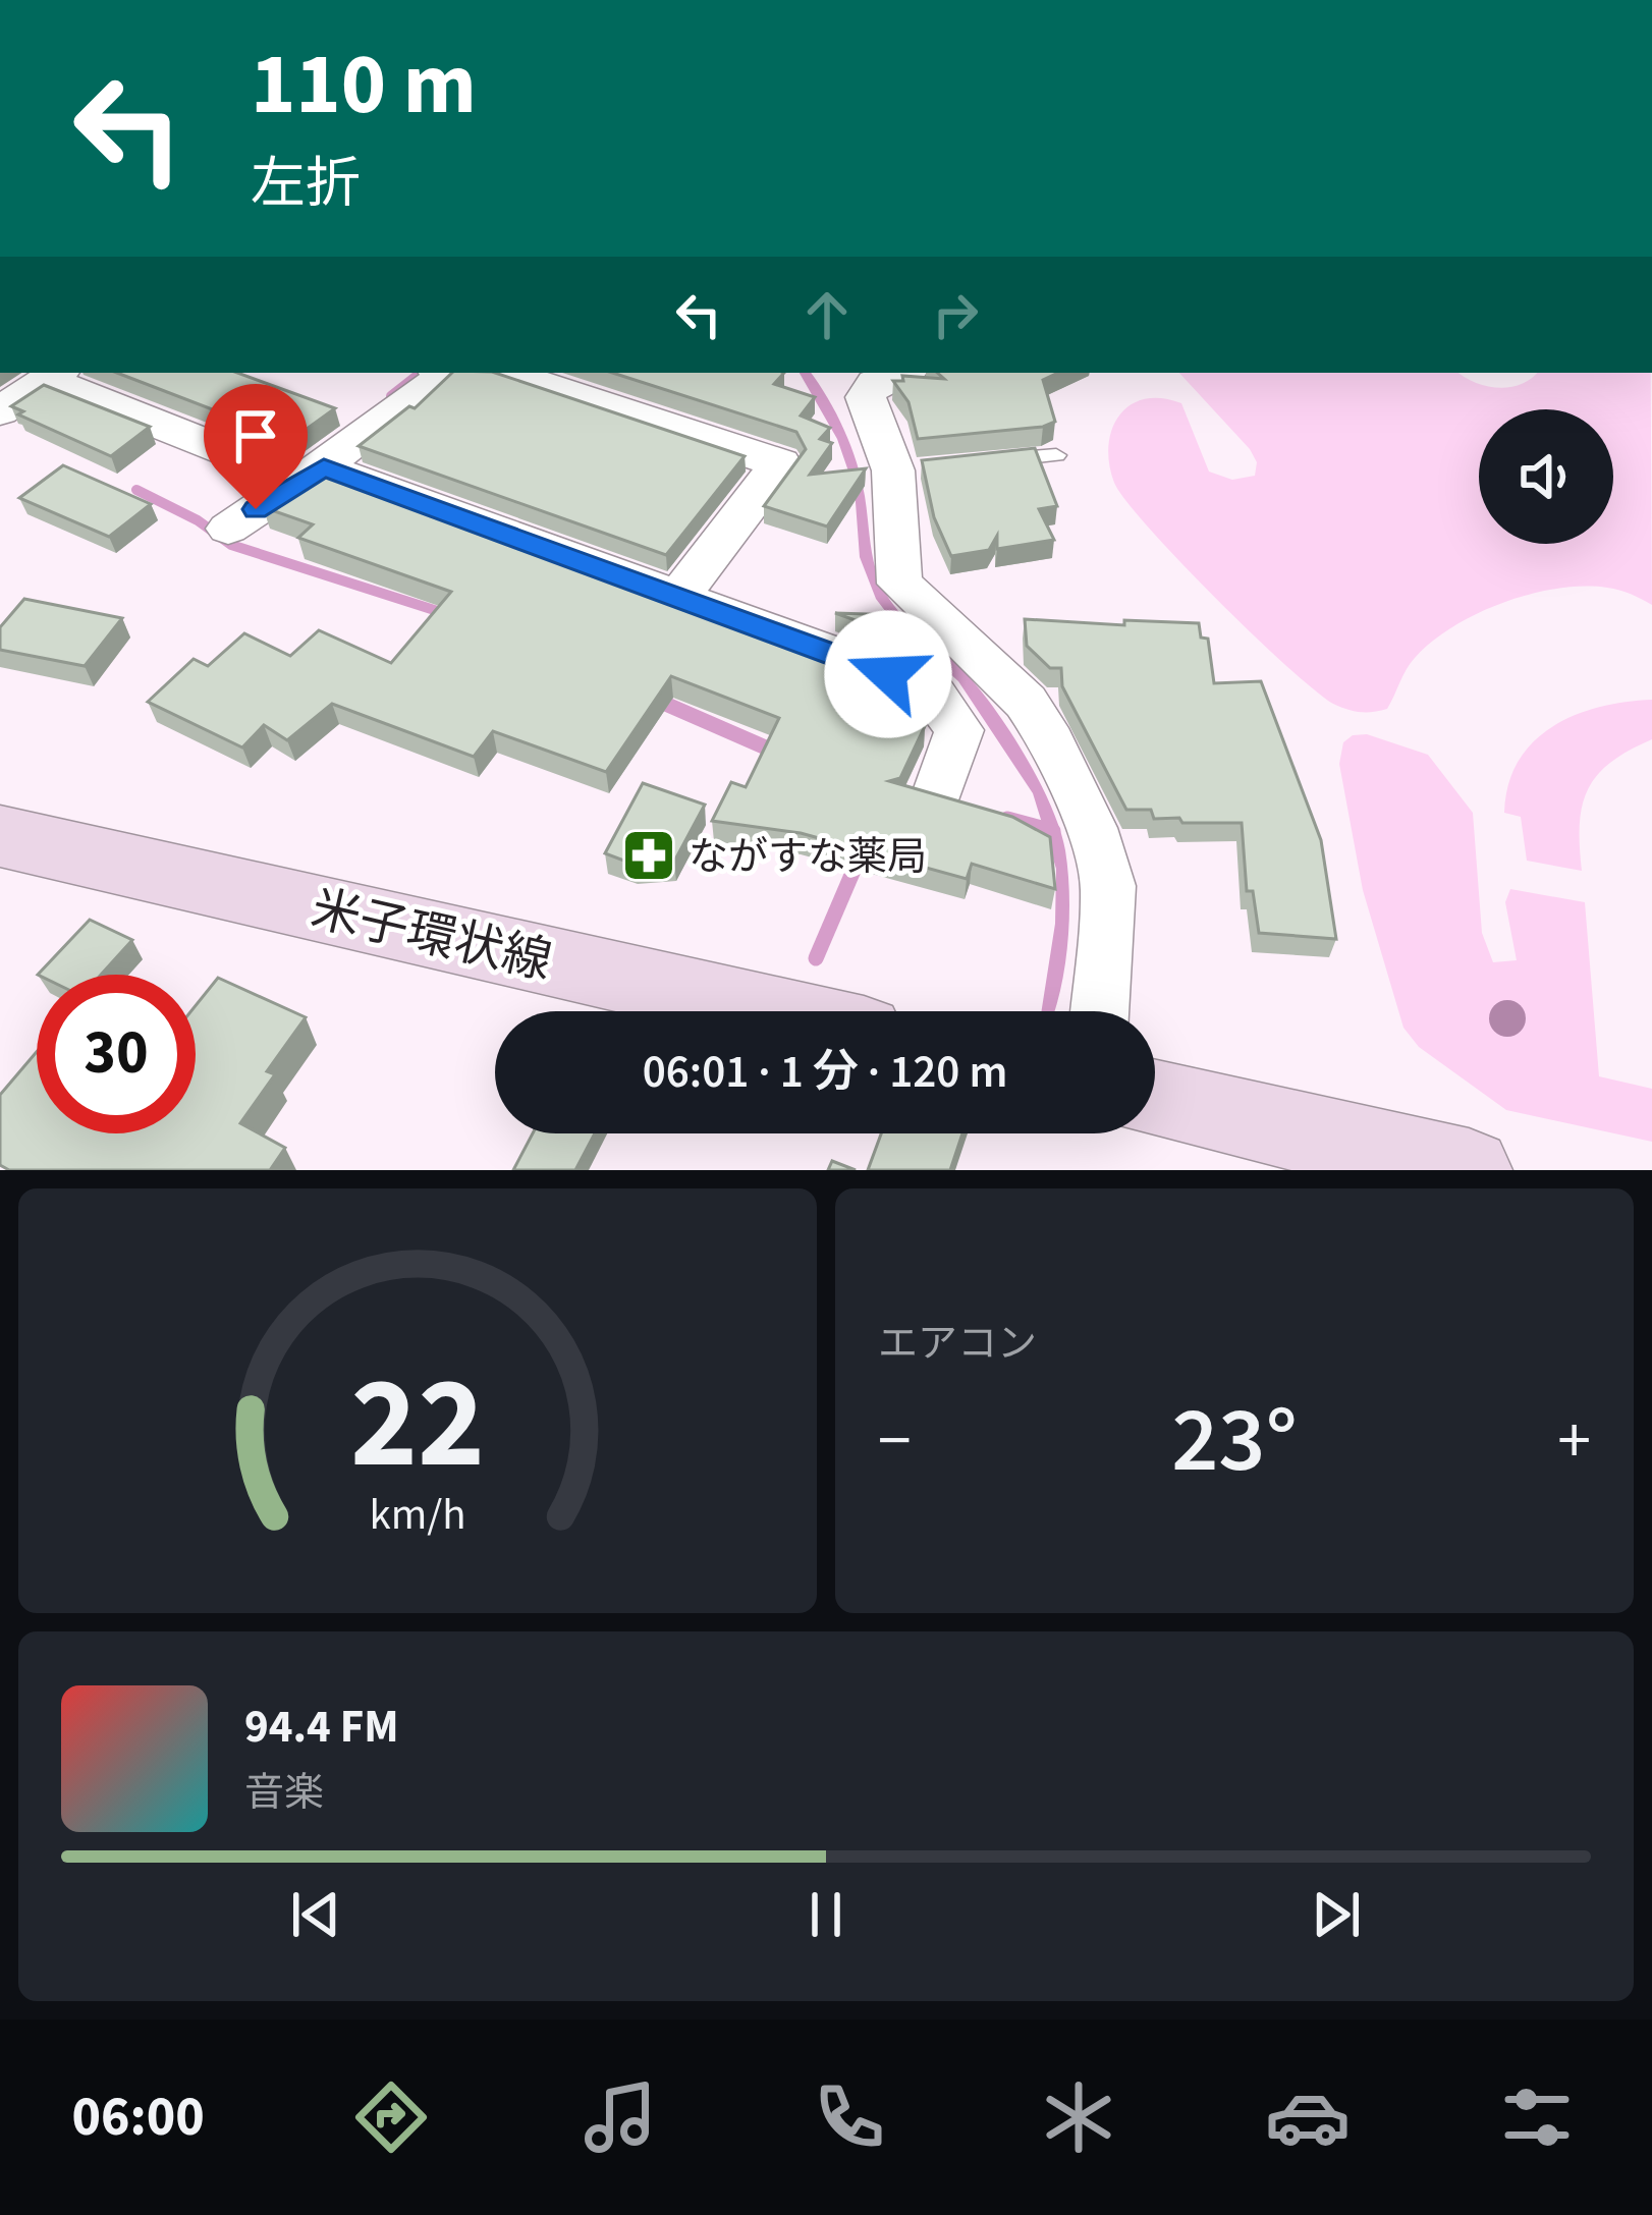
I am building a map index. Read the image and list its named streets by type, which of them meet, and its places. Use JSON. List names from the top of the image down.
{
  "streets": {
    "main road": ["米子環状線"]
  },
  "places": {
    "pharmacy": ["ながすな薬局"]
  },
  "page": {
    "turn": ["110 m", "左折"],
    "limit": "30",
    "trip": "06:01 · 1 分 · 120 m",
    "tile": "エアコン",
    "heat": ["−", "23°", "+"],
    "song": ["94.4 FM", "音楽"],
    "tabs": "06:00",
    "gauge": ["22", "km/h"]
  }
}
